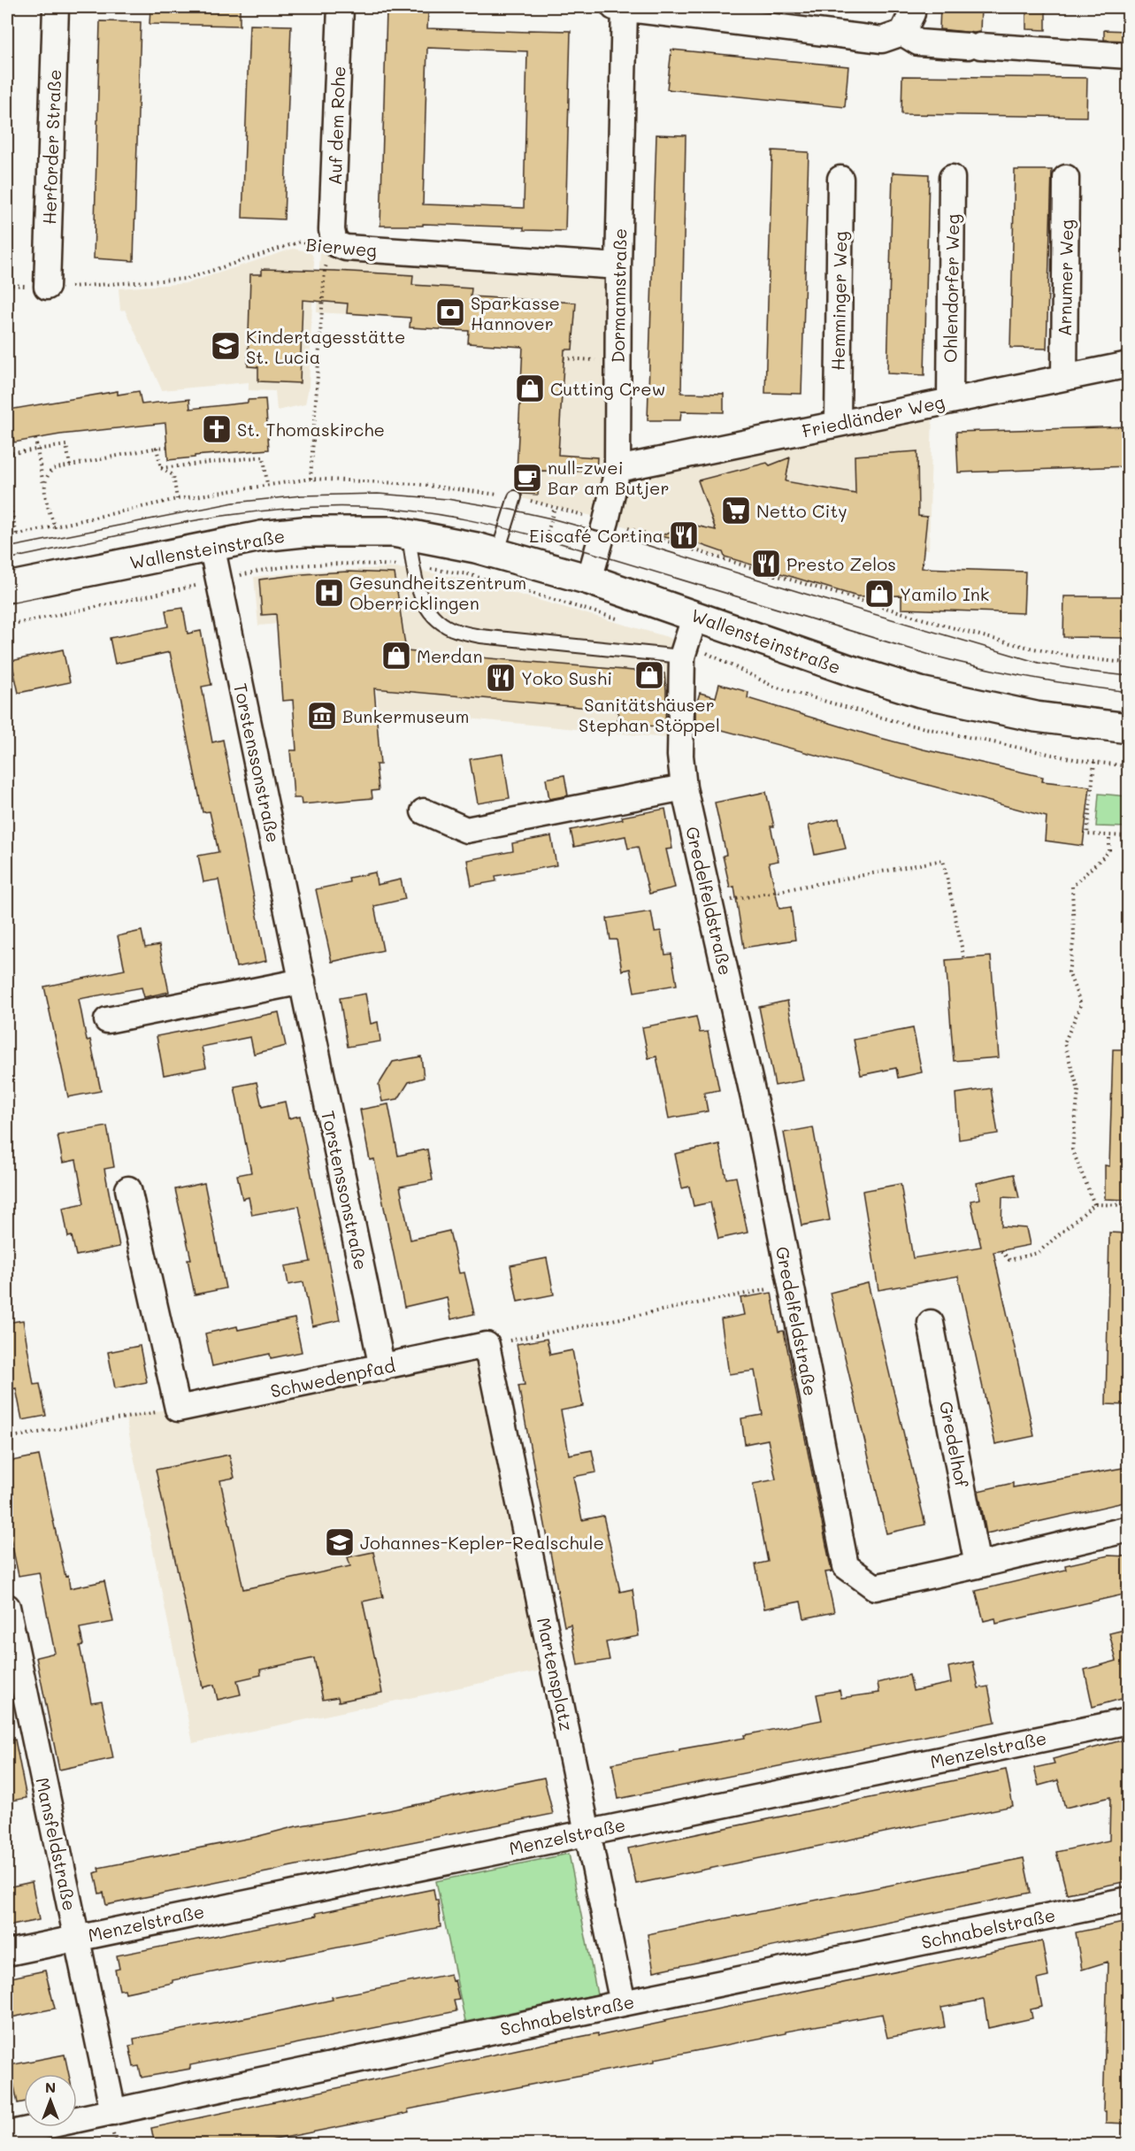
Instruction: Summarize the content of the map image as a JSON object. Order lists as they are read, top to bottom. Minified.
{"streets":{"street":["Auf dem Rohe","Herforder Straße","Bierweg","Arnumer Weg","Ohlendorfer Weg","Dormannstraße","Hemminger Weg","Friedländer Weg","Wallensteinstraße","Torstenssonstraße","Gredelfeldstraße","Schwedenpfad","Gredelhof","Martensplatz","Menzelstraße","Mansfeldstraße","Schnabelstraße"]},"crossings":[["Auf dem Rohe","Bierweg"],["Herforder Straße","Bierweg"],["Bierweg","Dormannstraße"],["Arnumer Weg","Friedländer Weg"],["Ohlendorfer Weg","Friedländer Weg"],["Dormannstraße","Friedländer Weg"],["Dormannstraße","Wallensteinstraße"],["Hemminger Weg","Friedländer Weg"],["Wallensteinstraße","Torstenssonstraße"],["Wallensteinstraße","Gredelfeldstraße"],["Torstenssonstraße","Schwedenpfad"],["Gredelfeldstraße","Gredelhof"],["Schwedenpfad","Martensplatz"],["Martensplatz","Menzelstraße"],["Martensplatz","Schnabelstraße"],["Menzelstraße","Mansfeldstraße"],["Mansfeldstraße","Schnabelstraße"]],"places":{"bank":["Sparkasse Hannover"],"school or university":["Kindertagesstätte St. Lucia","Johannes-Kepler-Realschule"],"shop":["Cutting Crew","Yamilo Ink","Merdan","Sanitätshäuser Stephan Stöppel"],"church":["St. Thomaskirche"],"cafe":["null-zwei Bar am Butjer"],"supermarket":["Netto City"],"restaurant":["Eiscafé Cortina","Presto Zelos","Yoko Sushi"],"hospital":["Gesundheitszentrum Oberricklingen"],"museum":["Bunkermuseum"]},"north":"top"}
